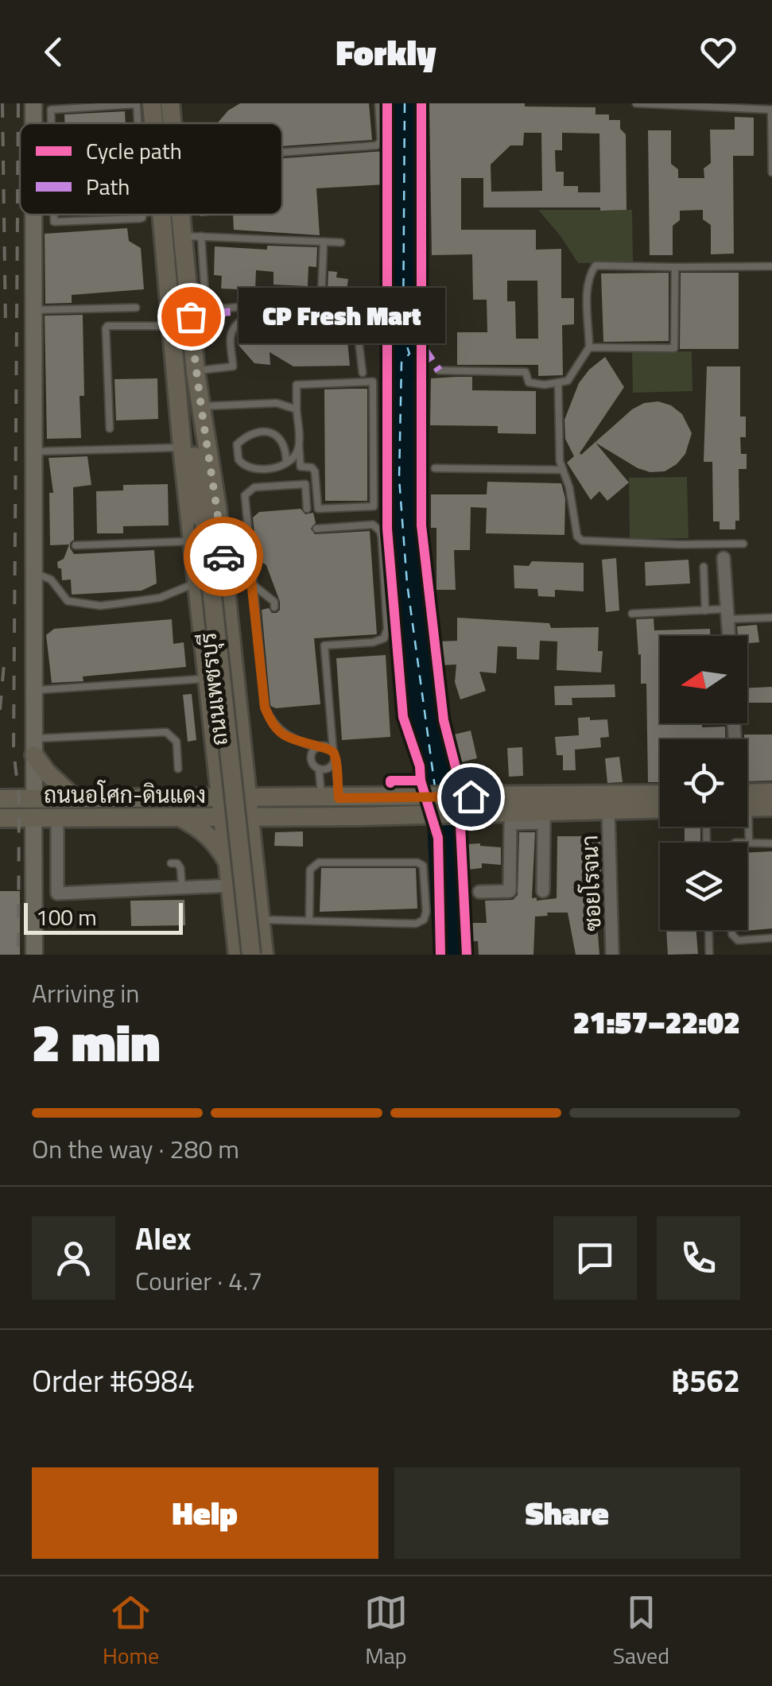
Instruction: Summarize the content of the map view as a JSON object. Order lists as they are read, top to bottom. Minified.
{"streets":{"main road":["ถนนเพชรบุรี","ถนนอโศก-ดินแดง"],"street":["ซอยโรจนา"]},"crossings":[["ถนนเพชรบุรี","ถนนอโศก-ดินแดง"]],"places":["CP Fresh Mart"],"legend":["Cycle path","Path"],"scale_bar":"100 m","north":"left","page":{"header":"Forkly","bubble":"CP Fresh Mart","scale":"100 m","heading":["2 min","Arriving in","21:57–22:02"],"panel":["Alex","Courier · 4.7","Order #6984","฿562"],"bar":"On the way · 280 m","buttons":["Help","Share"],"tabs":["Home","Map","Saved"]}}
